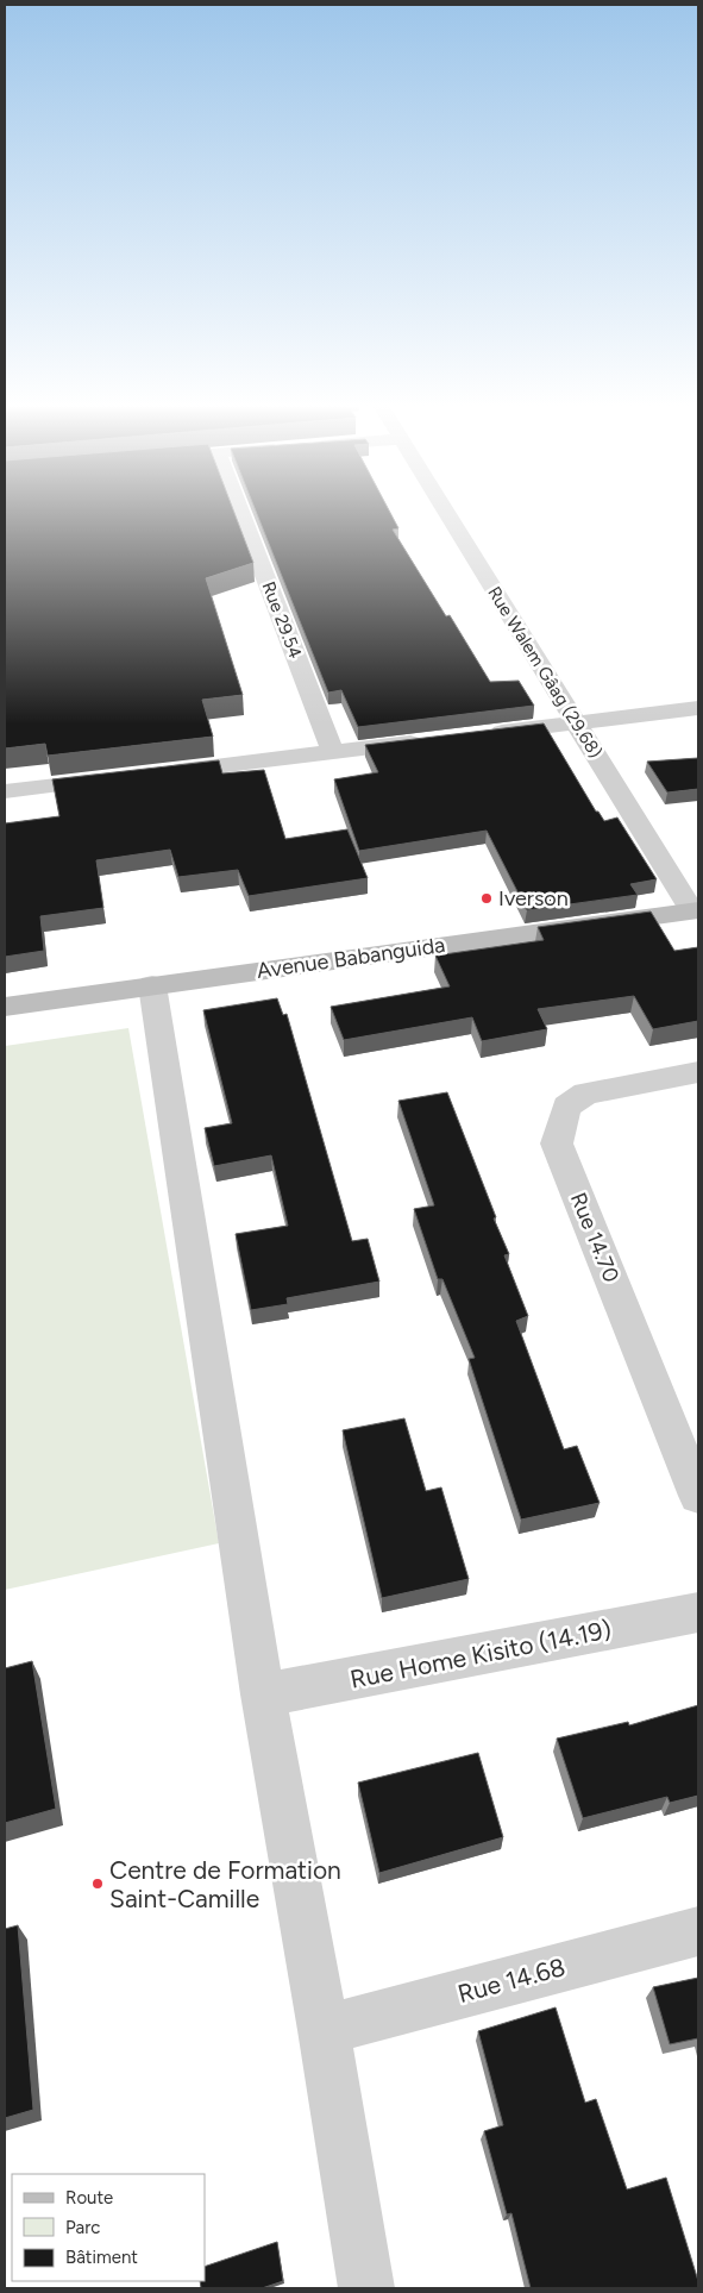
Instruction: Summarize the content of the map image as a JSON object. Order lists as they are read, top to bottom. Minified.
{"streets":{"street":["Rue 29.54","Rue Walem Gâag (29.68)","Avenue Babanguida","Rue 14.70","Rue Home Kisito (14.19)","Rue 14.68"]},"crossings":[["Rue Walem Gâag (29.68)","Avenue Babanguida"]],"places":["Iverson","Centre de Formation Saint-Camille"],"legend":["Route","Parc","Bâtiment"]}
